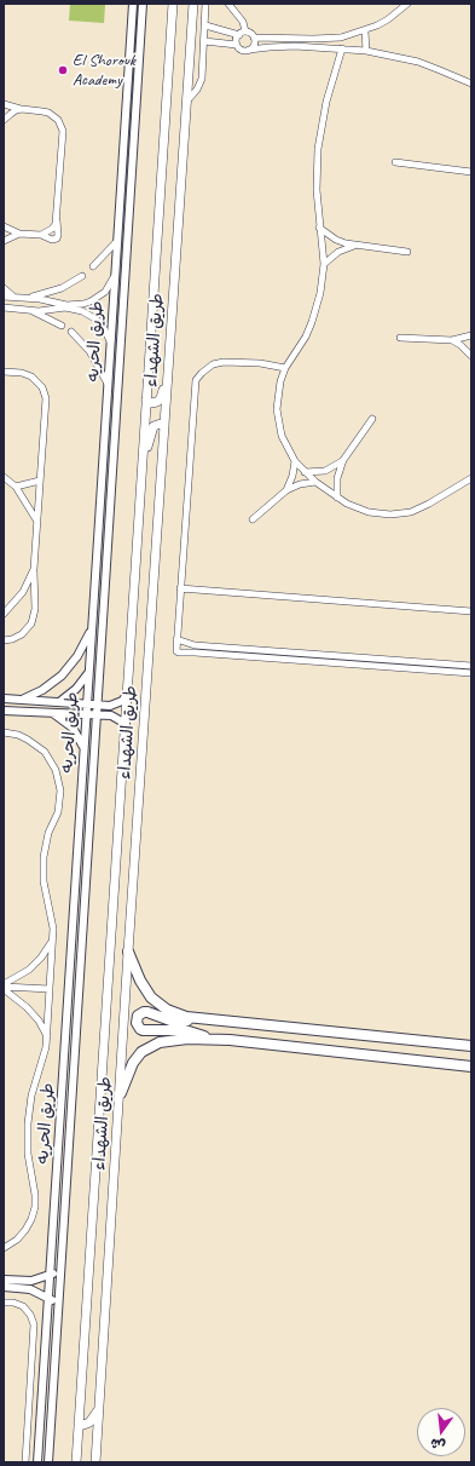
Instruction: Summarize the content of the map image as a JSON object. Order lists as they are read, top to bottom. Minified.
{"streets":{"main road":["طريق الشهداء"],"street":["طريق الحريه"]},"places":["El Shorouk Academy"],"north":"bottom"}
